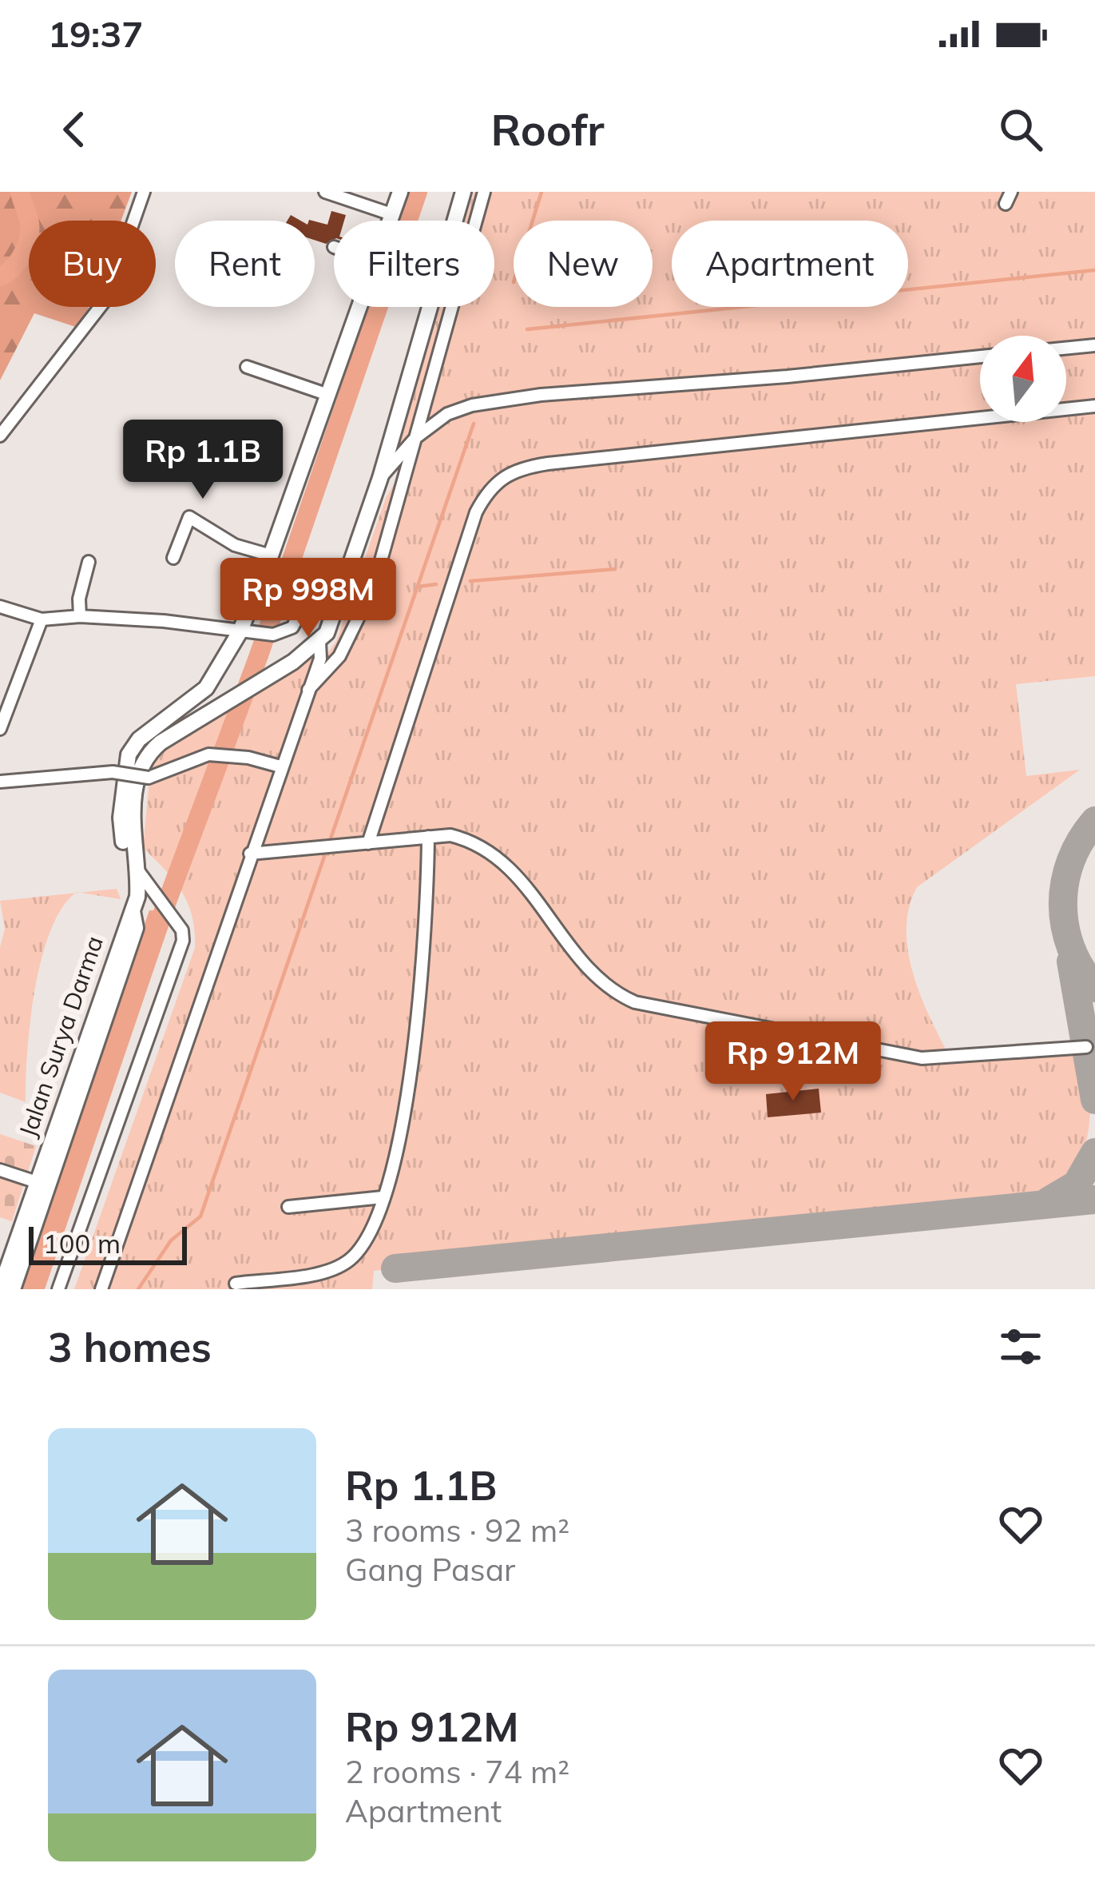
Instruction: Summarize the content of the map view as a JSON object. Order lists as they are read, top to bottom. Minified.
{"streets":{"main road":["Jalan Surya Darma"]},"scale_bar":"100 m","north":"top","page":{"status":"19:37","header":"Roofr","chip":["Buy","Rent","Filters","New","Apartment"],"price":["Rp 1.1B","Rp 998M","Rp 912M"],"scale":"100 m","heading":"3 homes","list":[{"name":"Rp 1.1B","note":"3 rooms · 92 m² · Gang Pasar"},{"name":"Rp 912M","note":"2 rooms · 74 m² · Apartment"}]}}
